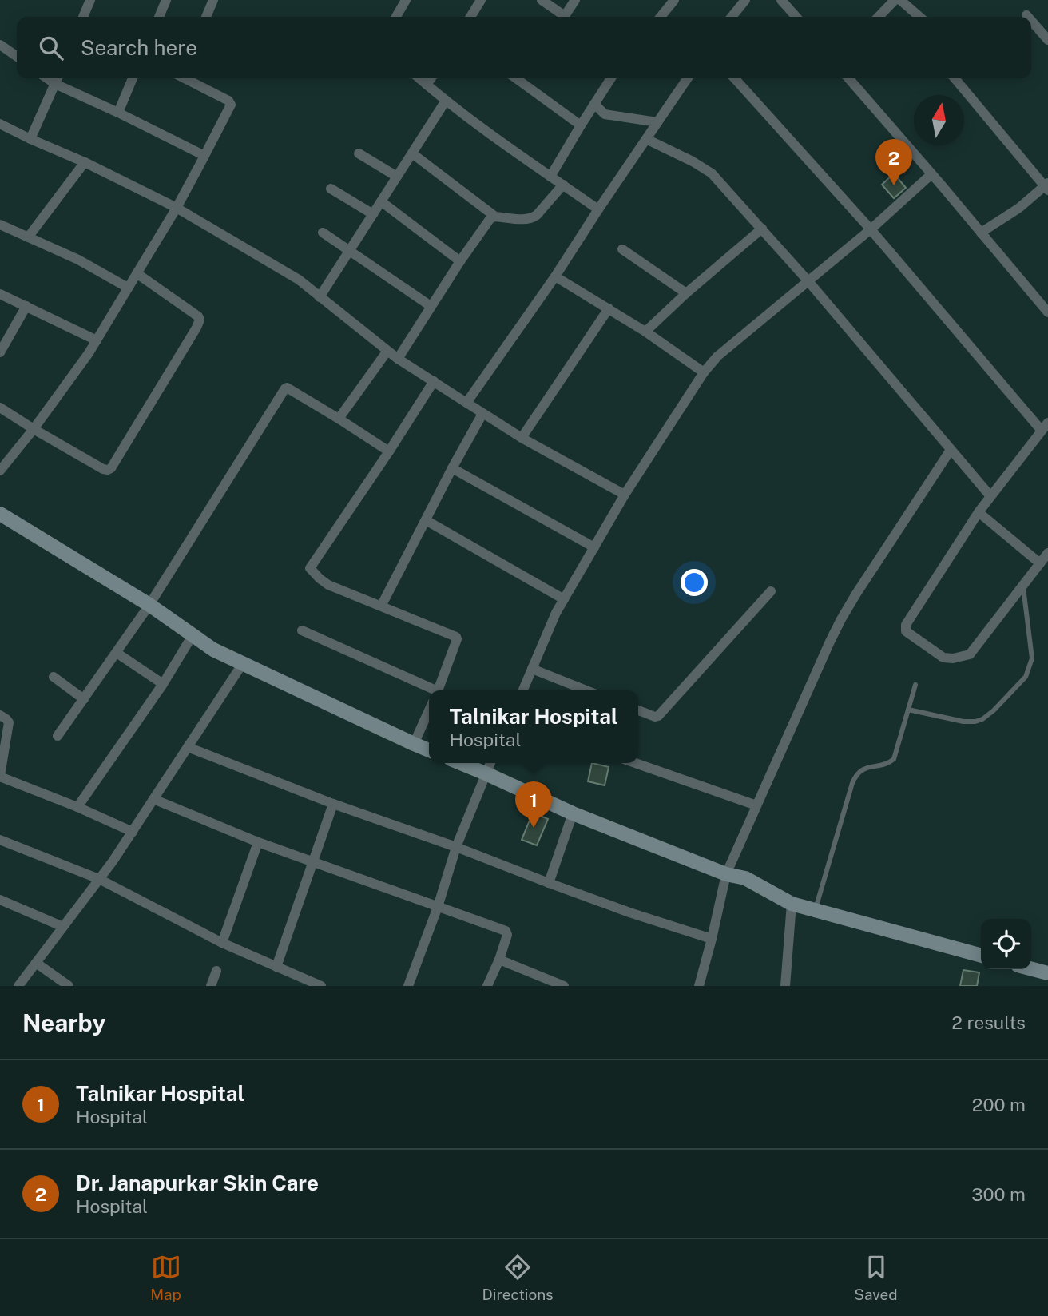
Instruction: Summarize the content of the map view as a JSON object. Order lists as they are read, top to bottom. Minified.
{"north":"top","page":{"search":"Search here","pins":["2","1"],"popup":["Talnikar Hospital","Hospital"],"heading":["Nearby","2 results"],"list":[{"mark":"1","name":"Talnikar Hospital","note":"Hospital","value":"200 m"},{"mark":"2","name":"Dr. Janapurkar Skin Care","note":"Hospital","value":"300 m"}],"nav":["Map","Directions","Saved"]}}
